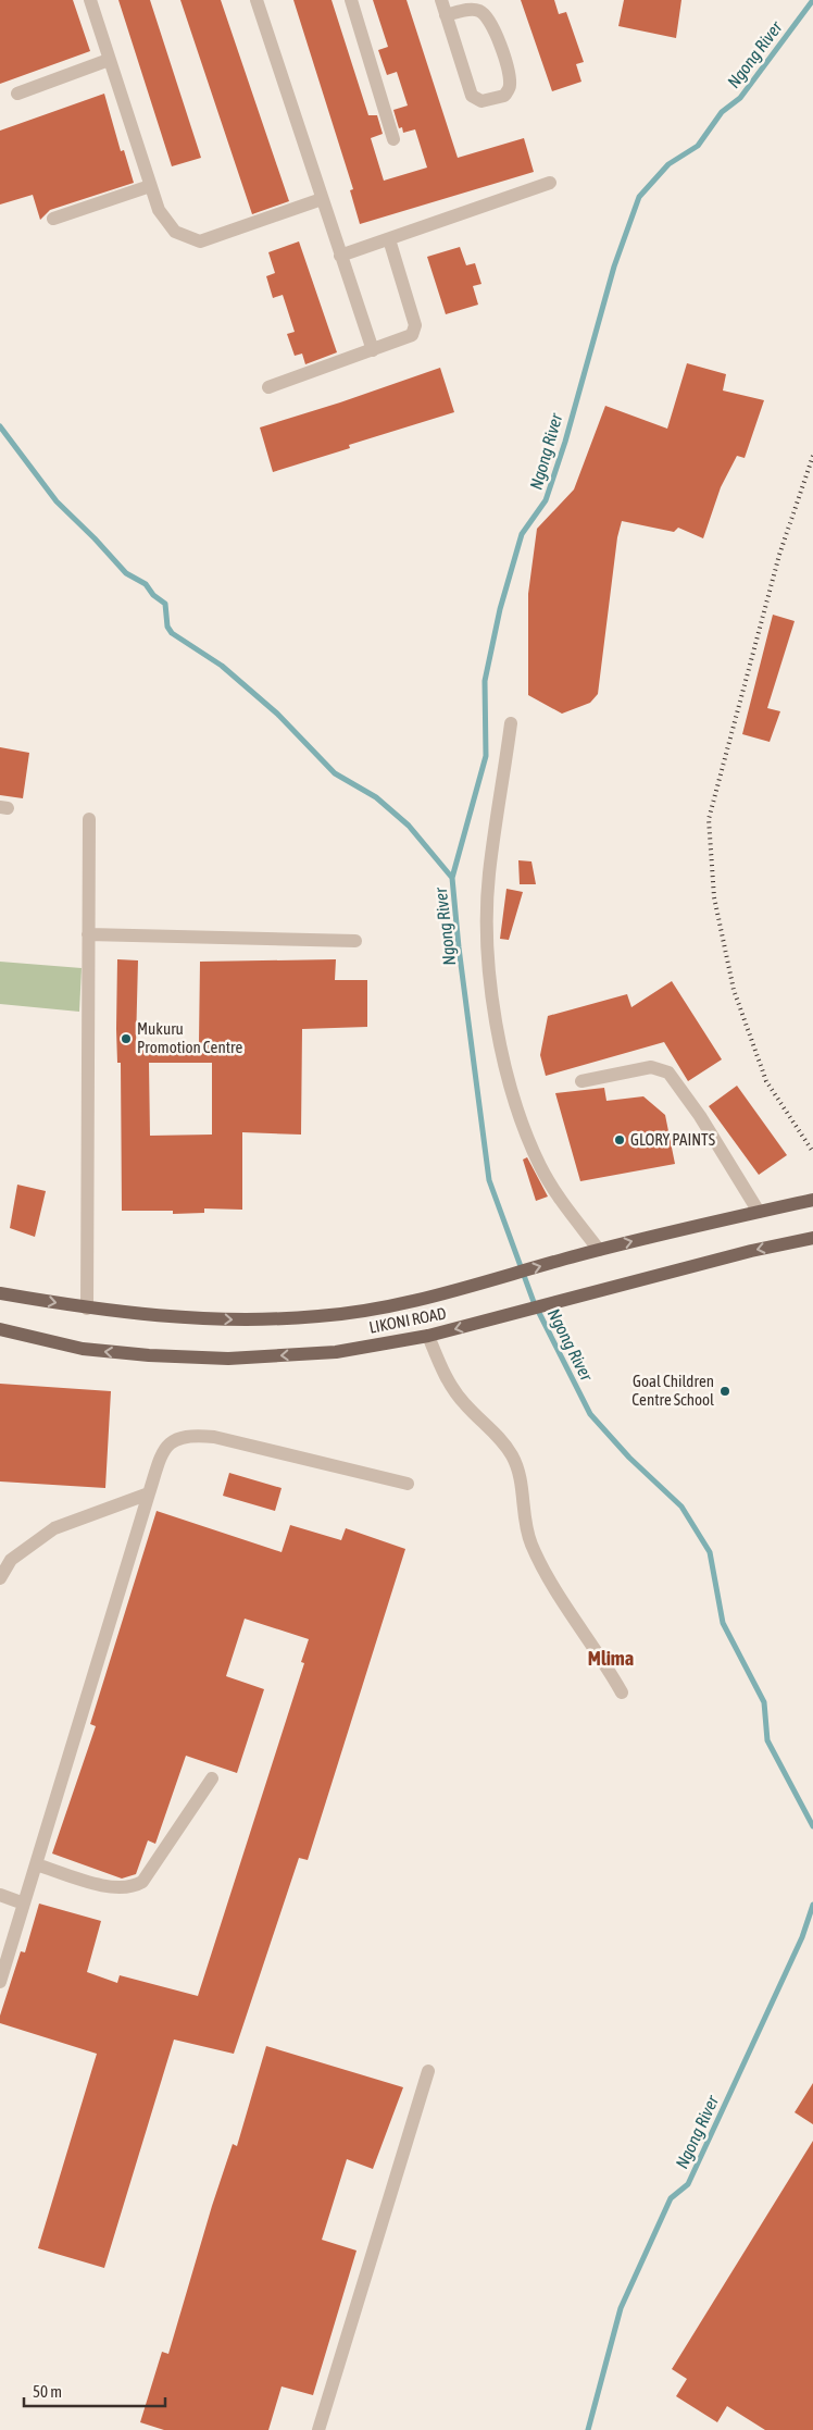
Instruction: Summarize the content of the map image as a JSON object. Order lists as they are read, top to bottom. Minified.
{"streets":{"main road":["LIKONI ROAD"]},"districts":["Mlima"],"water":["Ngong River"],"places":["Mukuru Promotion Centre","GLORY PAINTS","Goal Children Centre School"],"scale_bar":"50 m"}
